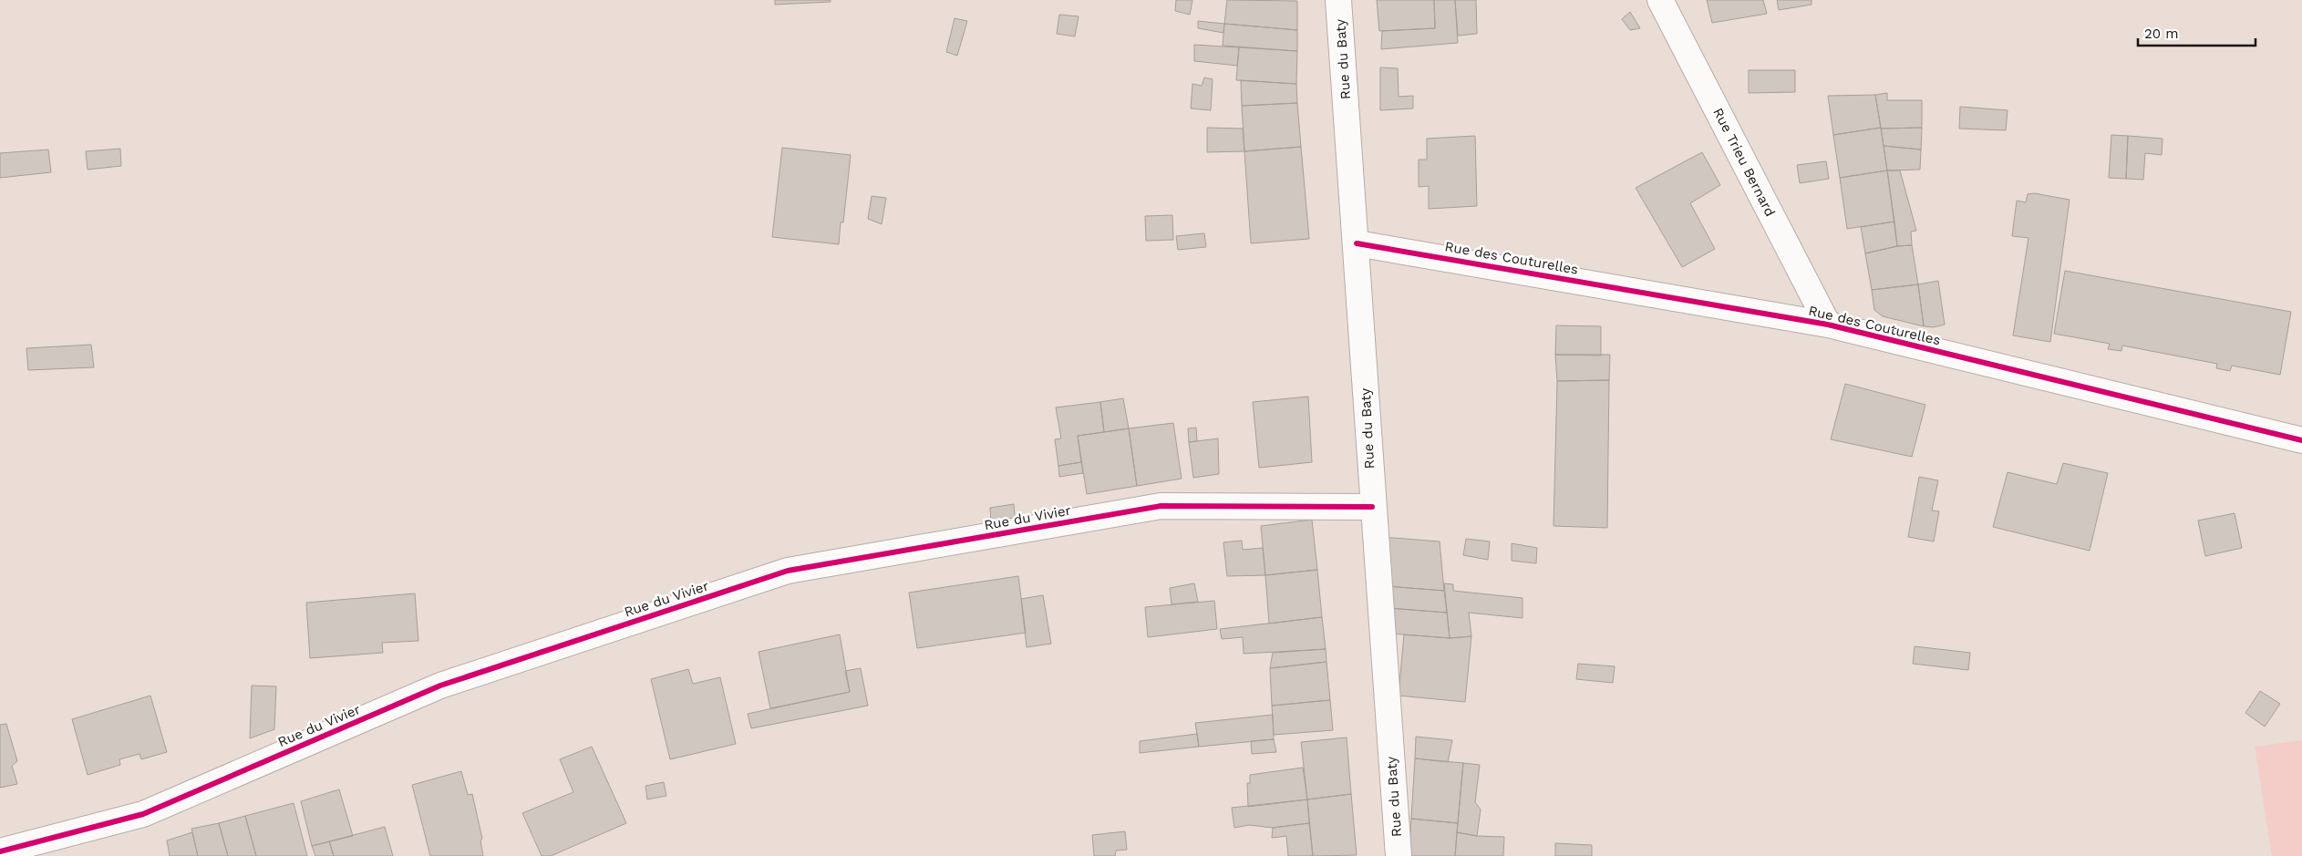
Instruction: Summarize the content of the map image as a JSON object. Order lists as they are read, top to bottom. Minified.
{"streets":{"street":["Rue du Baty","Rue Trieu Bernard","Rue des Couturelles","Rue du Vivier"]},"crossings":[["Rue du Baty","Rue des Couturelles"],["Rue du Baty","Rue du Vivier"],["Rue Trieu Bernard","Rue des Couturelles"]],"scale_bar":"20 m"}
